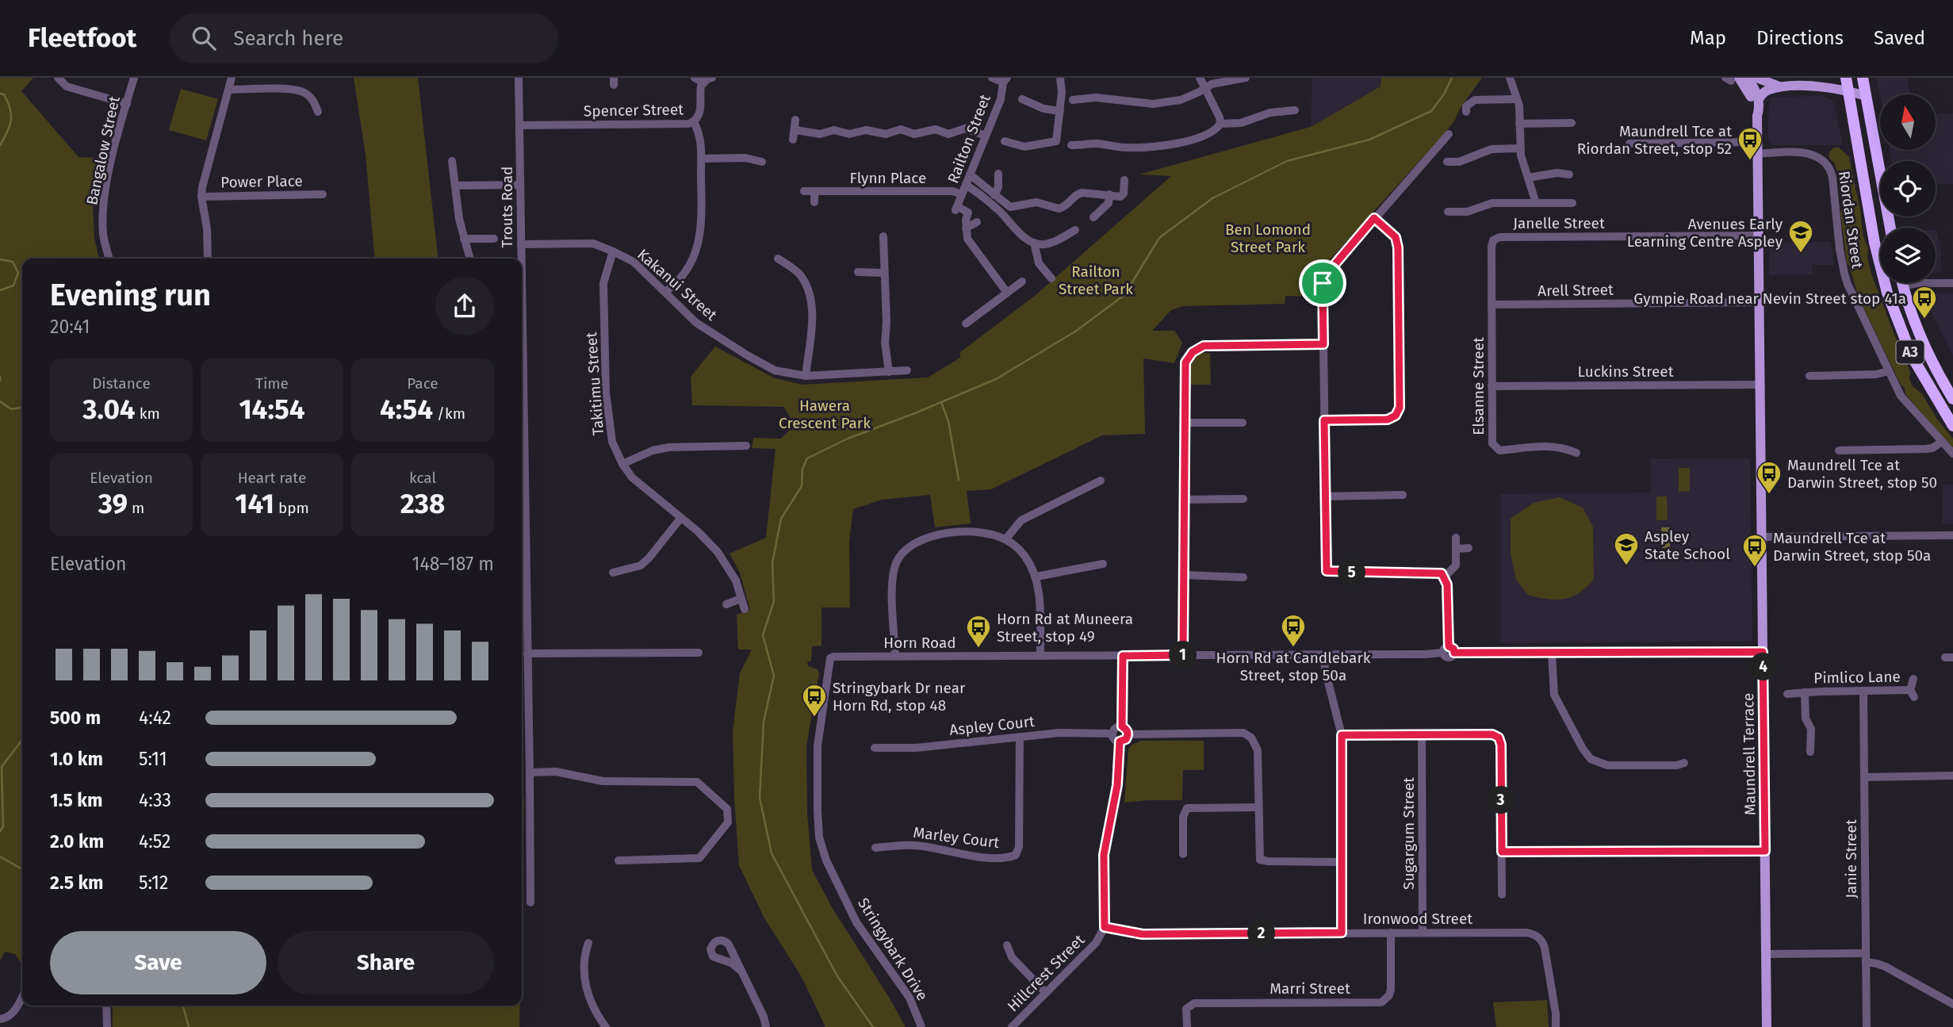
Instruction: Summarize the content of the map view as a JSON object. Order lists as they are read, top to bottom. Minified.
{"streets":{"highway":["A3"],"main road":["Maundrell Terrace"],"street":["Spencer Street","Railton Street","Bangalow Street","Flynn Place","Power Place","Trouts Road","Riordan Street","Janelle Street","Kakanui Street","Arell Street","Luckins Street","Takitimu Street","Elsanne Street","Horn Road","Pimlico Lane","Aspley Court","Sugargum Street","Marley Court","Janie Street","Ironwood Street","Stringybark Drive","Hillcrest Street","Marri Street"]},"crossings":[["Spencer Street","Trouts Road"],["Railton Street","Flynn Place"],["Trouts Road","Kakanui Street"],["Riordan Street","Maundrell Terrace"],["Janelle Street","Elsanne Street"],["Janelle Street","Maundrell Terrace"],["Kakanui Street","Takitimu Street"],["Arell Street","Elsanne Street"],["Arell Street","Maundrell Terrace"],["Luckins Street","Elsanne Street"],["Luckins Street","Maundrell Terrace"],["Horn Road","Maundrell Terrace"],["Horn Road","Stringybark Drive"],["Pimlico Lane","Janie Street"],["Aspley Court","Marley Court"],["Sugargum Street","Ironwood Street"],["Ironwood Street","Hillcrest Street"],["Ironwood Street","Marri Street"]],"parks":["Ben Lomond Street Park","Railton Street Park","Hawera Crescent Park"],"places":{"bus stop":["Maundrell Tce at Riordan Street, stop 52","Gympie Road near Nevin Street stop 41a","Maundrell Tce at Darwin Street, stop 50","Maundrell Tce at Darwin Street, stop 50a","Horn Rd at Candlebark Street, stop 50a","Horn Rd at Muneera Street, stop 49","Stringybark Dr near Horn Rd, stop 48"],"school or university":["Avenues Early Learning Centre Aspley","Aspley State School"]},"north":"top","page":{"header":"Fleetfoot","search":"Search here","nav":["Map","Directions","Saved"],"heading":["Evening run","20:41"],"stats":[["Distance","3.04 km"],["Time","14:54"],["Pace","4:54 /km"],["Elevation","39 m"],["Heart rate","141 bpm"],["kcal","238"]],"chart":["Elevation","148–187 m"],"pins":["5","1","4","3","2"],"list":[{"name":"500 m","note":"4:42"},{"name":"1.0 km","note":"5:11"},{"name":"1.5 km","note":"4:33"},{"name":"2.0 km","note":"4:52"},{"name":"2.5 km","note":"5:12"}],"buttons":["Save","Share"]}}
